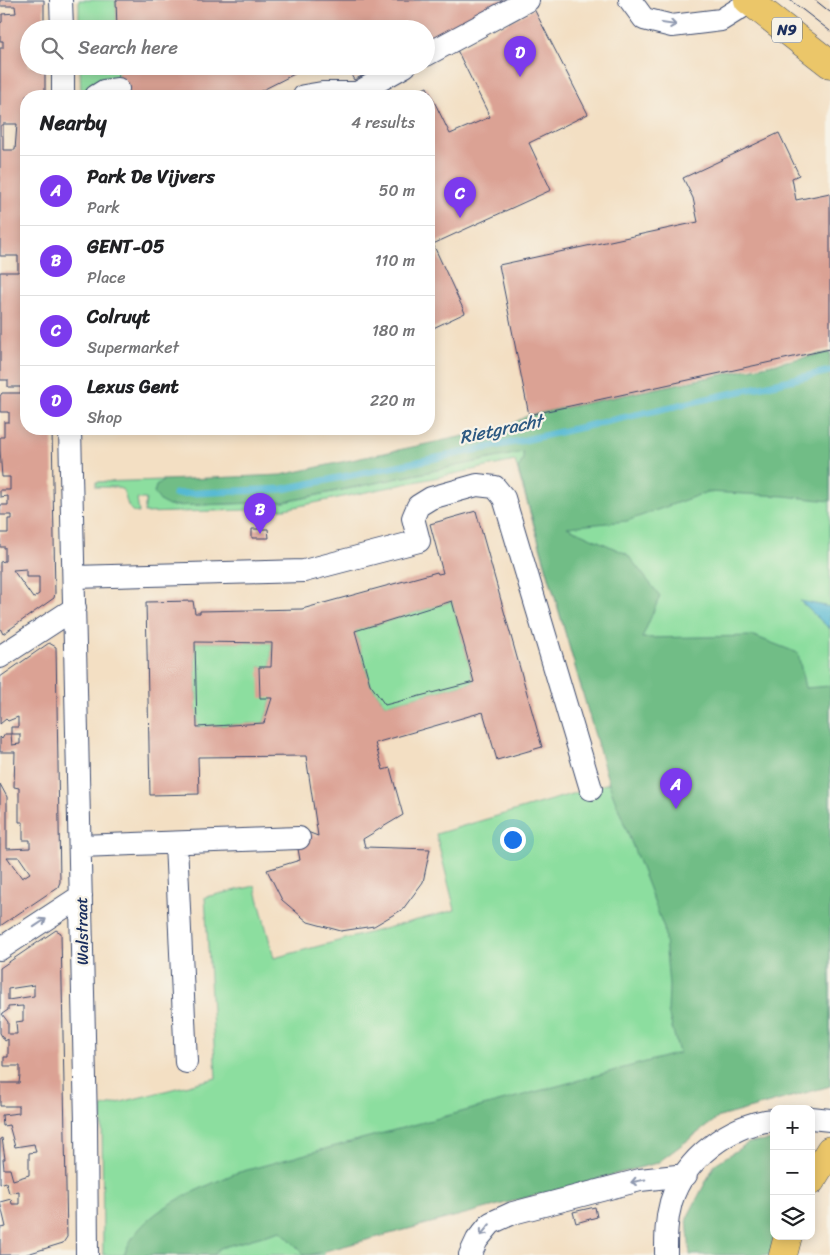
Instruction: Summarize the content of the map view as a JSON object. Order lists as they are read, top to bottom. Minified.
{"streets":{"main road":["N9"],"street":["Walstraat"]},"water":["Rietgracht"],"page":{"search":"Search here","pins":["D","C","B","A"],"heading":["Nearby","4 results"],"list":[{"mark":"A","name":"Park De Vijvers","note":"Park","value":"50 m"},{"mark":"B","name":"GENT-05","note":"Place","value":"110 m"},{"mark":"C","name":"Colruyt","note":"Supermarket","value":"180 m"},{"mark":"D","name":"Lexus Gent","note":"Shop","value":"220 m"}],"map_buttons":["+","−"]}}
